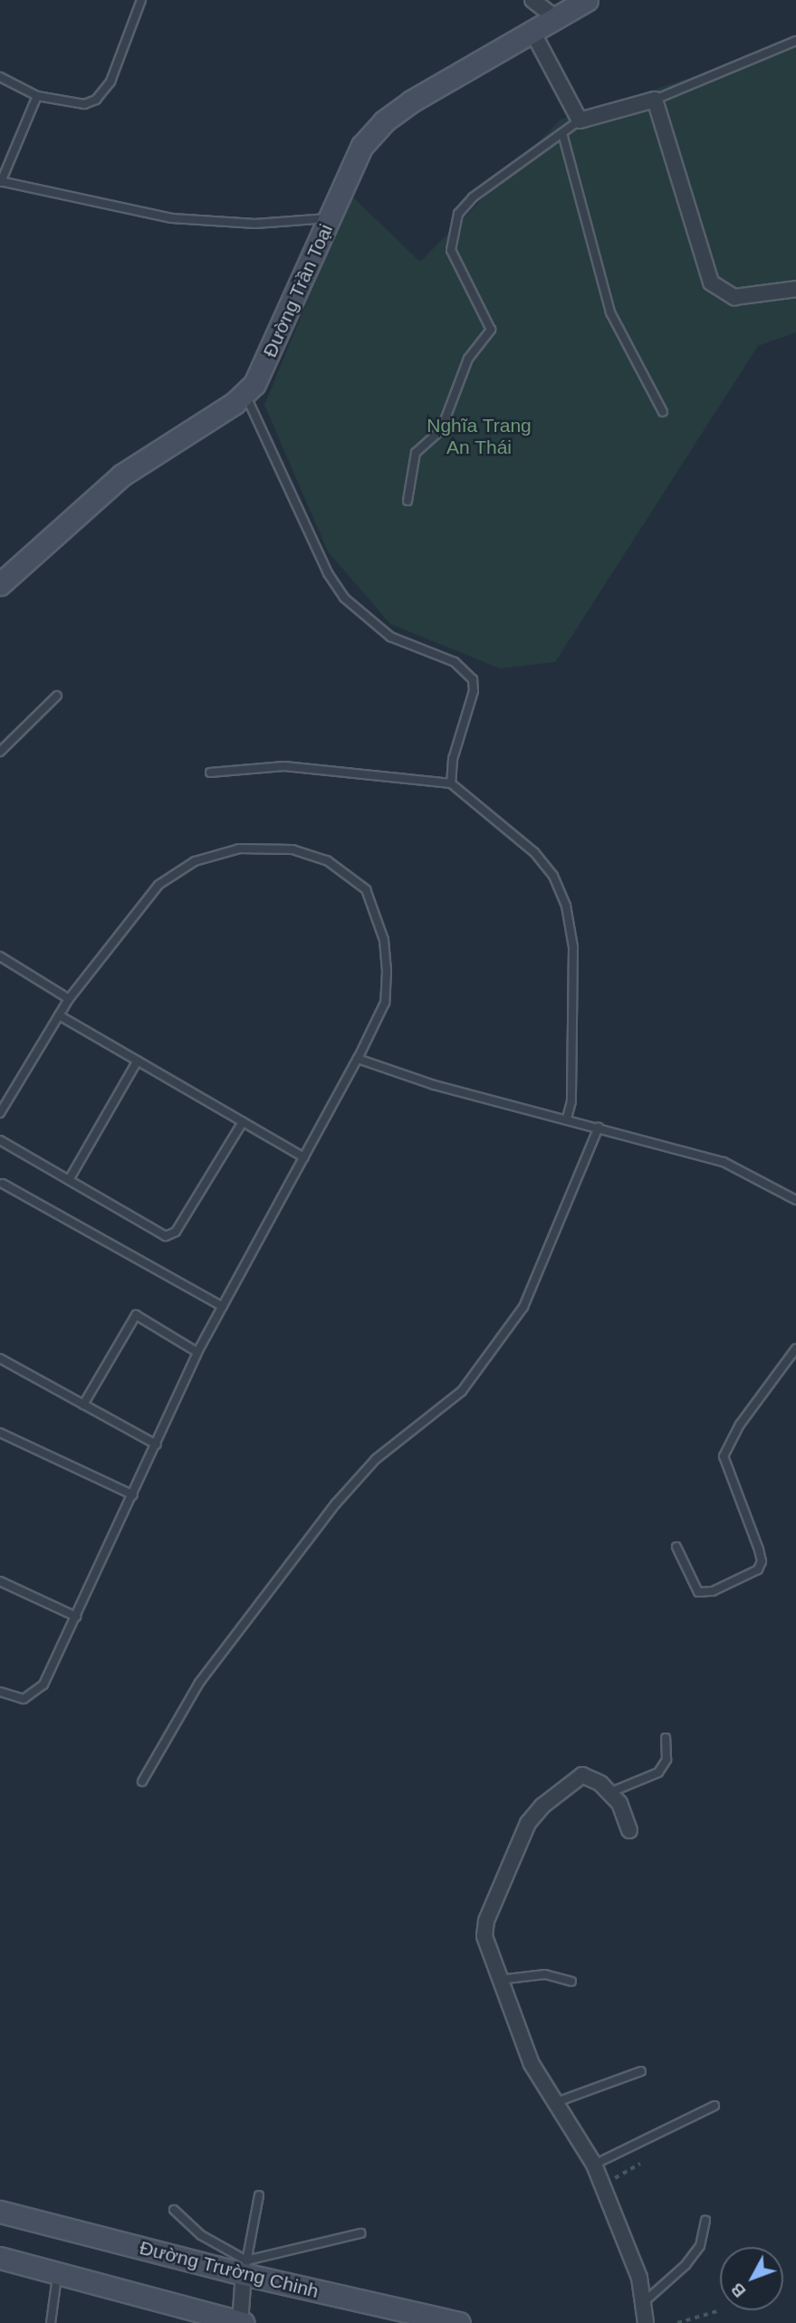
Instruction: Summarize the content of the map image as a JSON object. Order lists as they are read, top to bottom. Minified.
{"streets":{"street":["Đường Trần Toại","Đường Trường Chinh"]},"parks":["Nghĩa Trang An Thái"],"north":"bottom left"}
